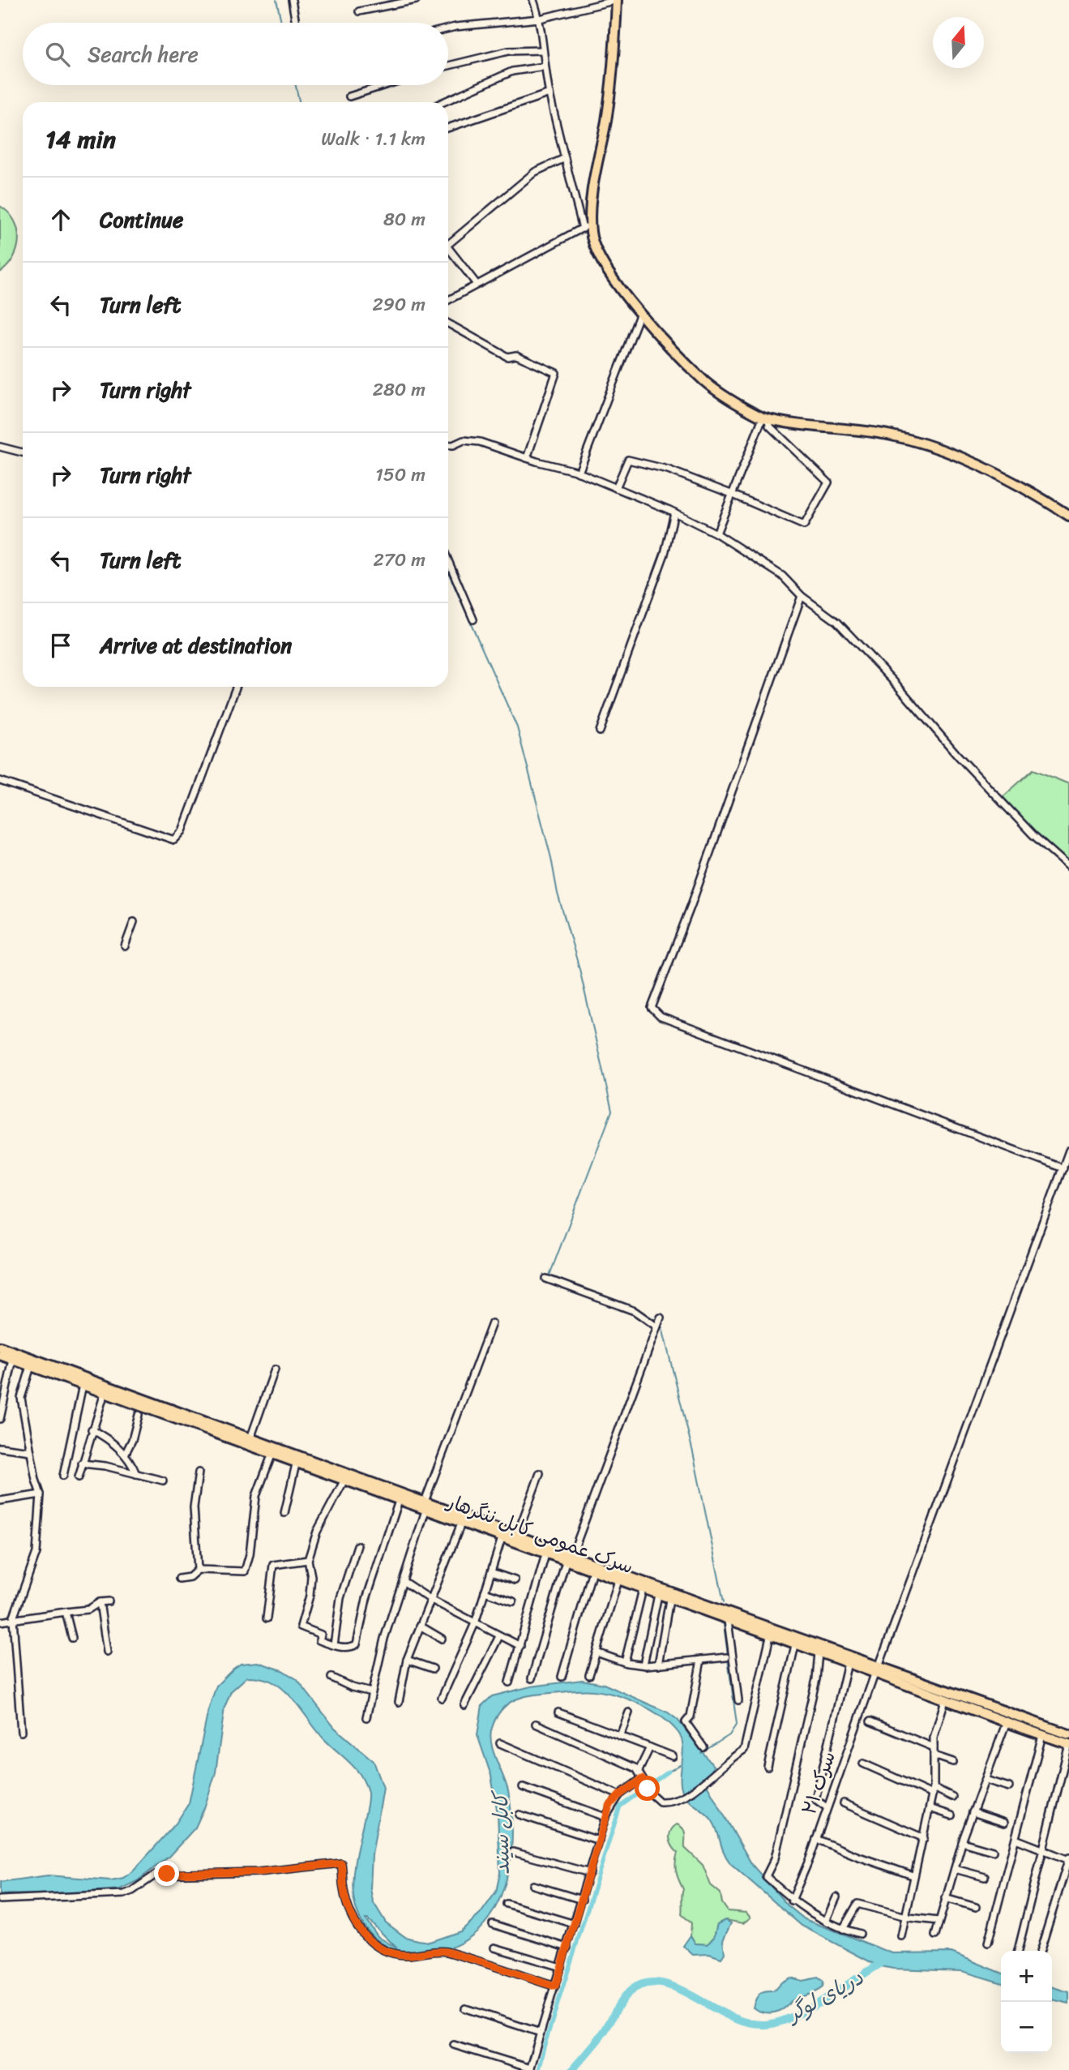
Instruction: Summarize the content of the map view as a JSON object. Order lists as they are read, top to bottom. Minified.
{"streets":{"highway":["سرک عمومی کابل ننگرهار"],"street":["سرک ۲۱"]},"crossings":[["سرک عمومی کابل ننگرهار","سرک ۲۱"]],"water":["کابل سيند","دریای لوگر"],"north":"top","page":{"search":"Search here","heading":["14 min","Walk · 1.1 km"],"list":[["Continue","80 m"],["Turn left","290 m"],["Turn right","280 m"],["Turn right","150 m"],["Turn left","270 m"],"Arrive at destination"],"map_buttons":["+","−"]}}
